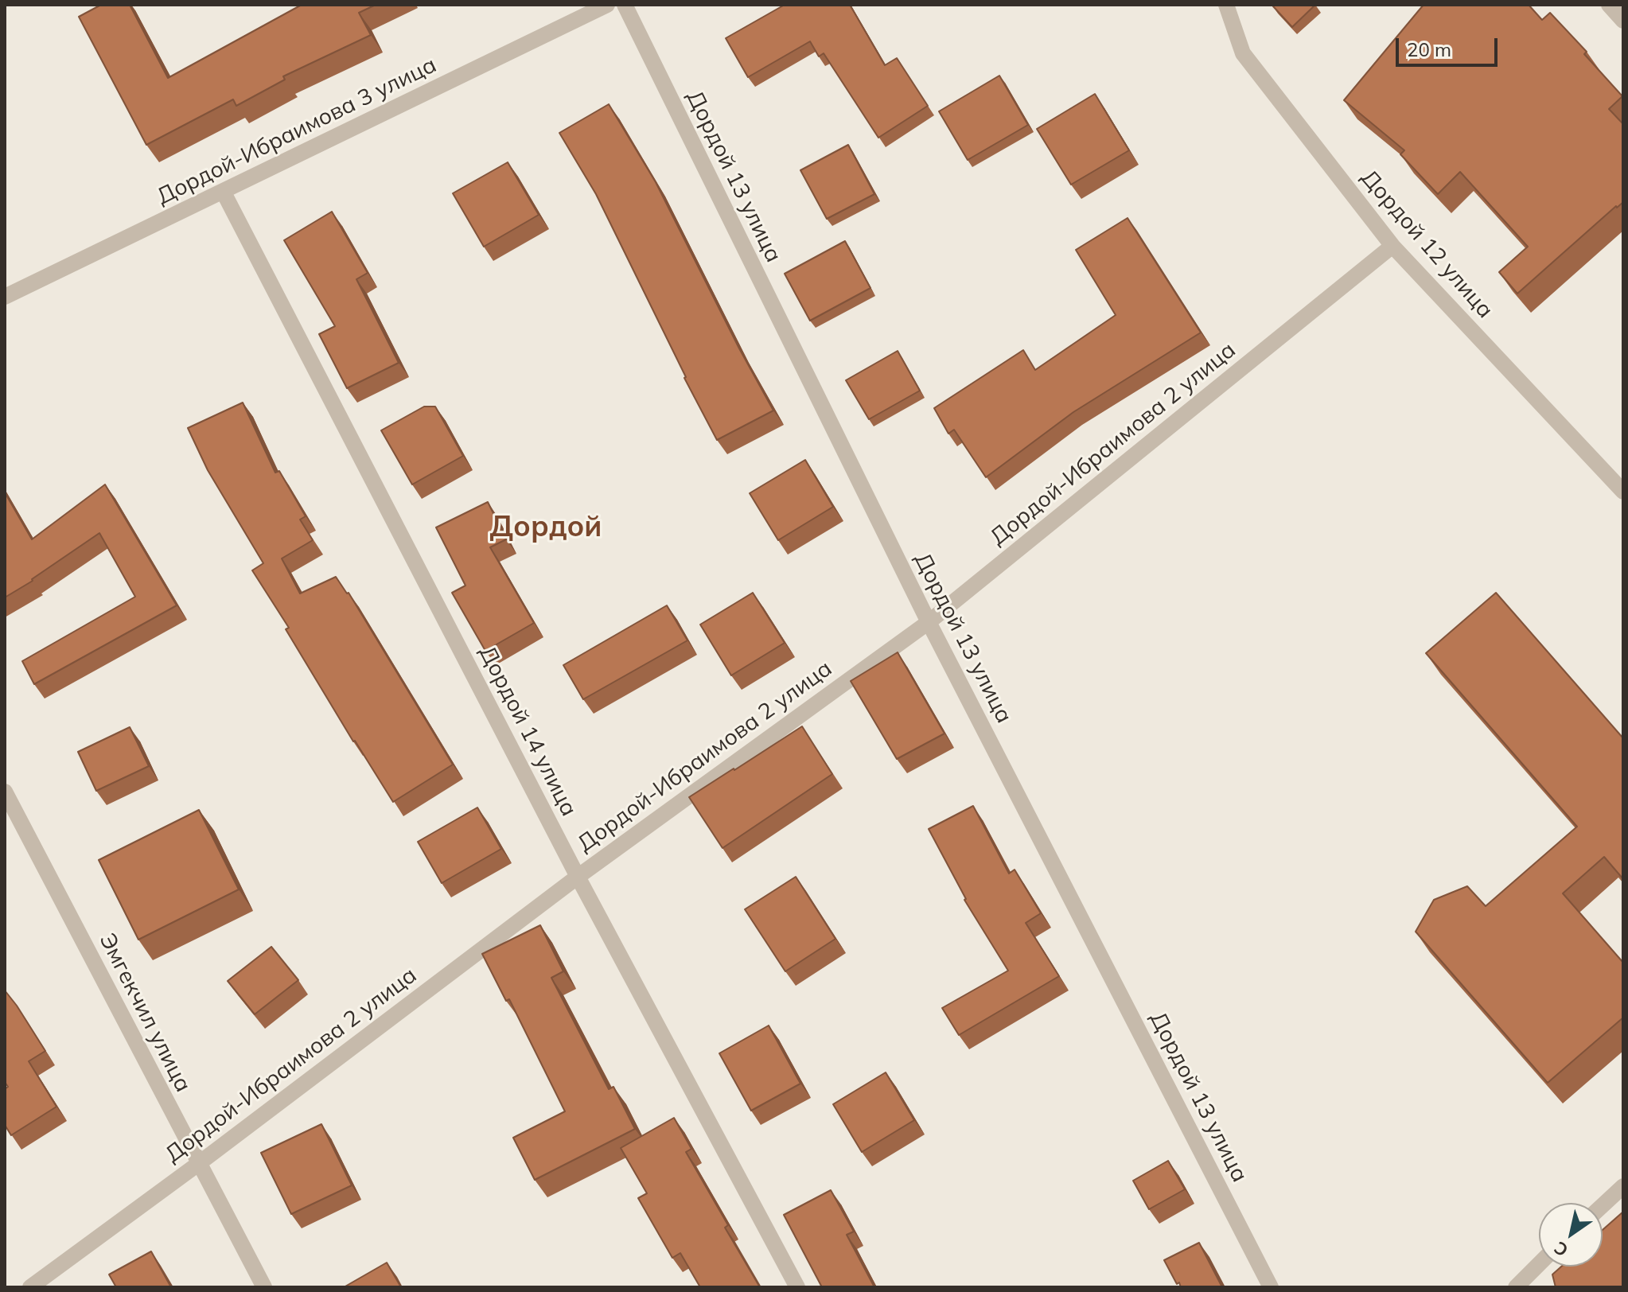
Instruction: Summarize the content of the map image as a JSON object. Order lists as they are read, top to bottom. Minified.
{"streets":{"street":["Дордой-Ибраимова 3 улица","Дордой 13 улица","Дордой 12 улица","Дордой-Ибраимова 2 улица","Дордой 14 улица","Эмгекчил улица"]},"crossings":[["Дордой-Ибраимова 3 улица","Дордой 14 улица"],["Дордой 13 улица","Дордой-Ибраимова 2 улица"],["Дордой 12 улица","Дордой-Ибраимова 2 улица"],["Дордой-Ибраимова 2 улица","Дордой 14 улица"],["Дордой-Ибраимова 2 улица","Эмгекчил улица"]],"districts":["Дордой"],"scale_bar":"20 m","north":"bottom left"}
